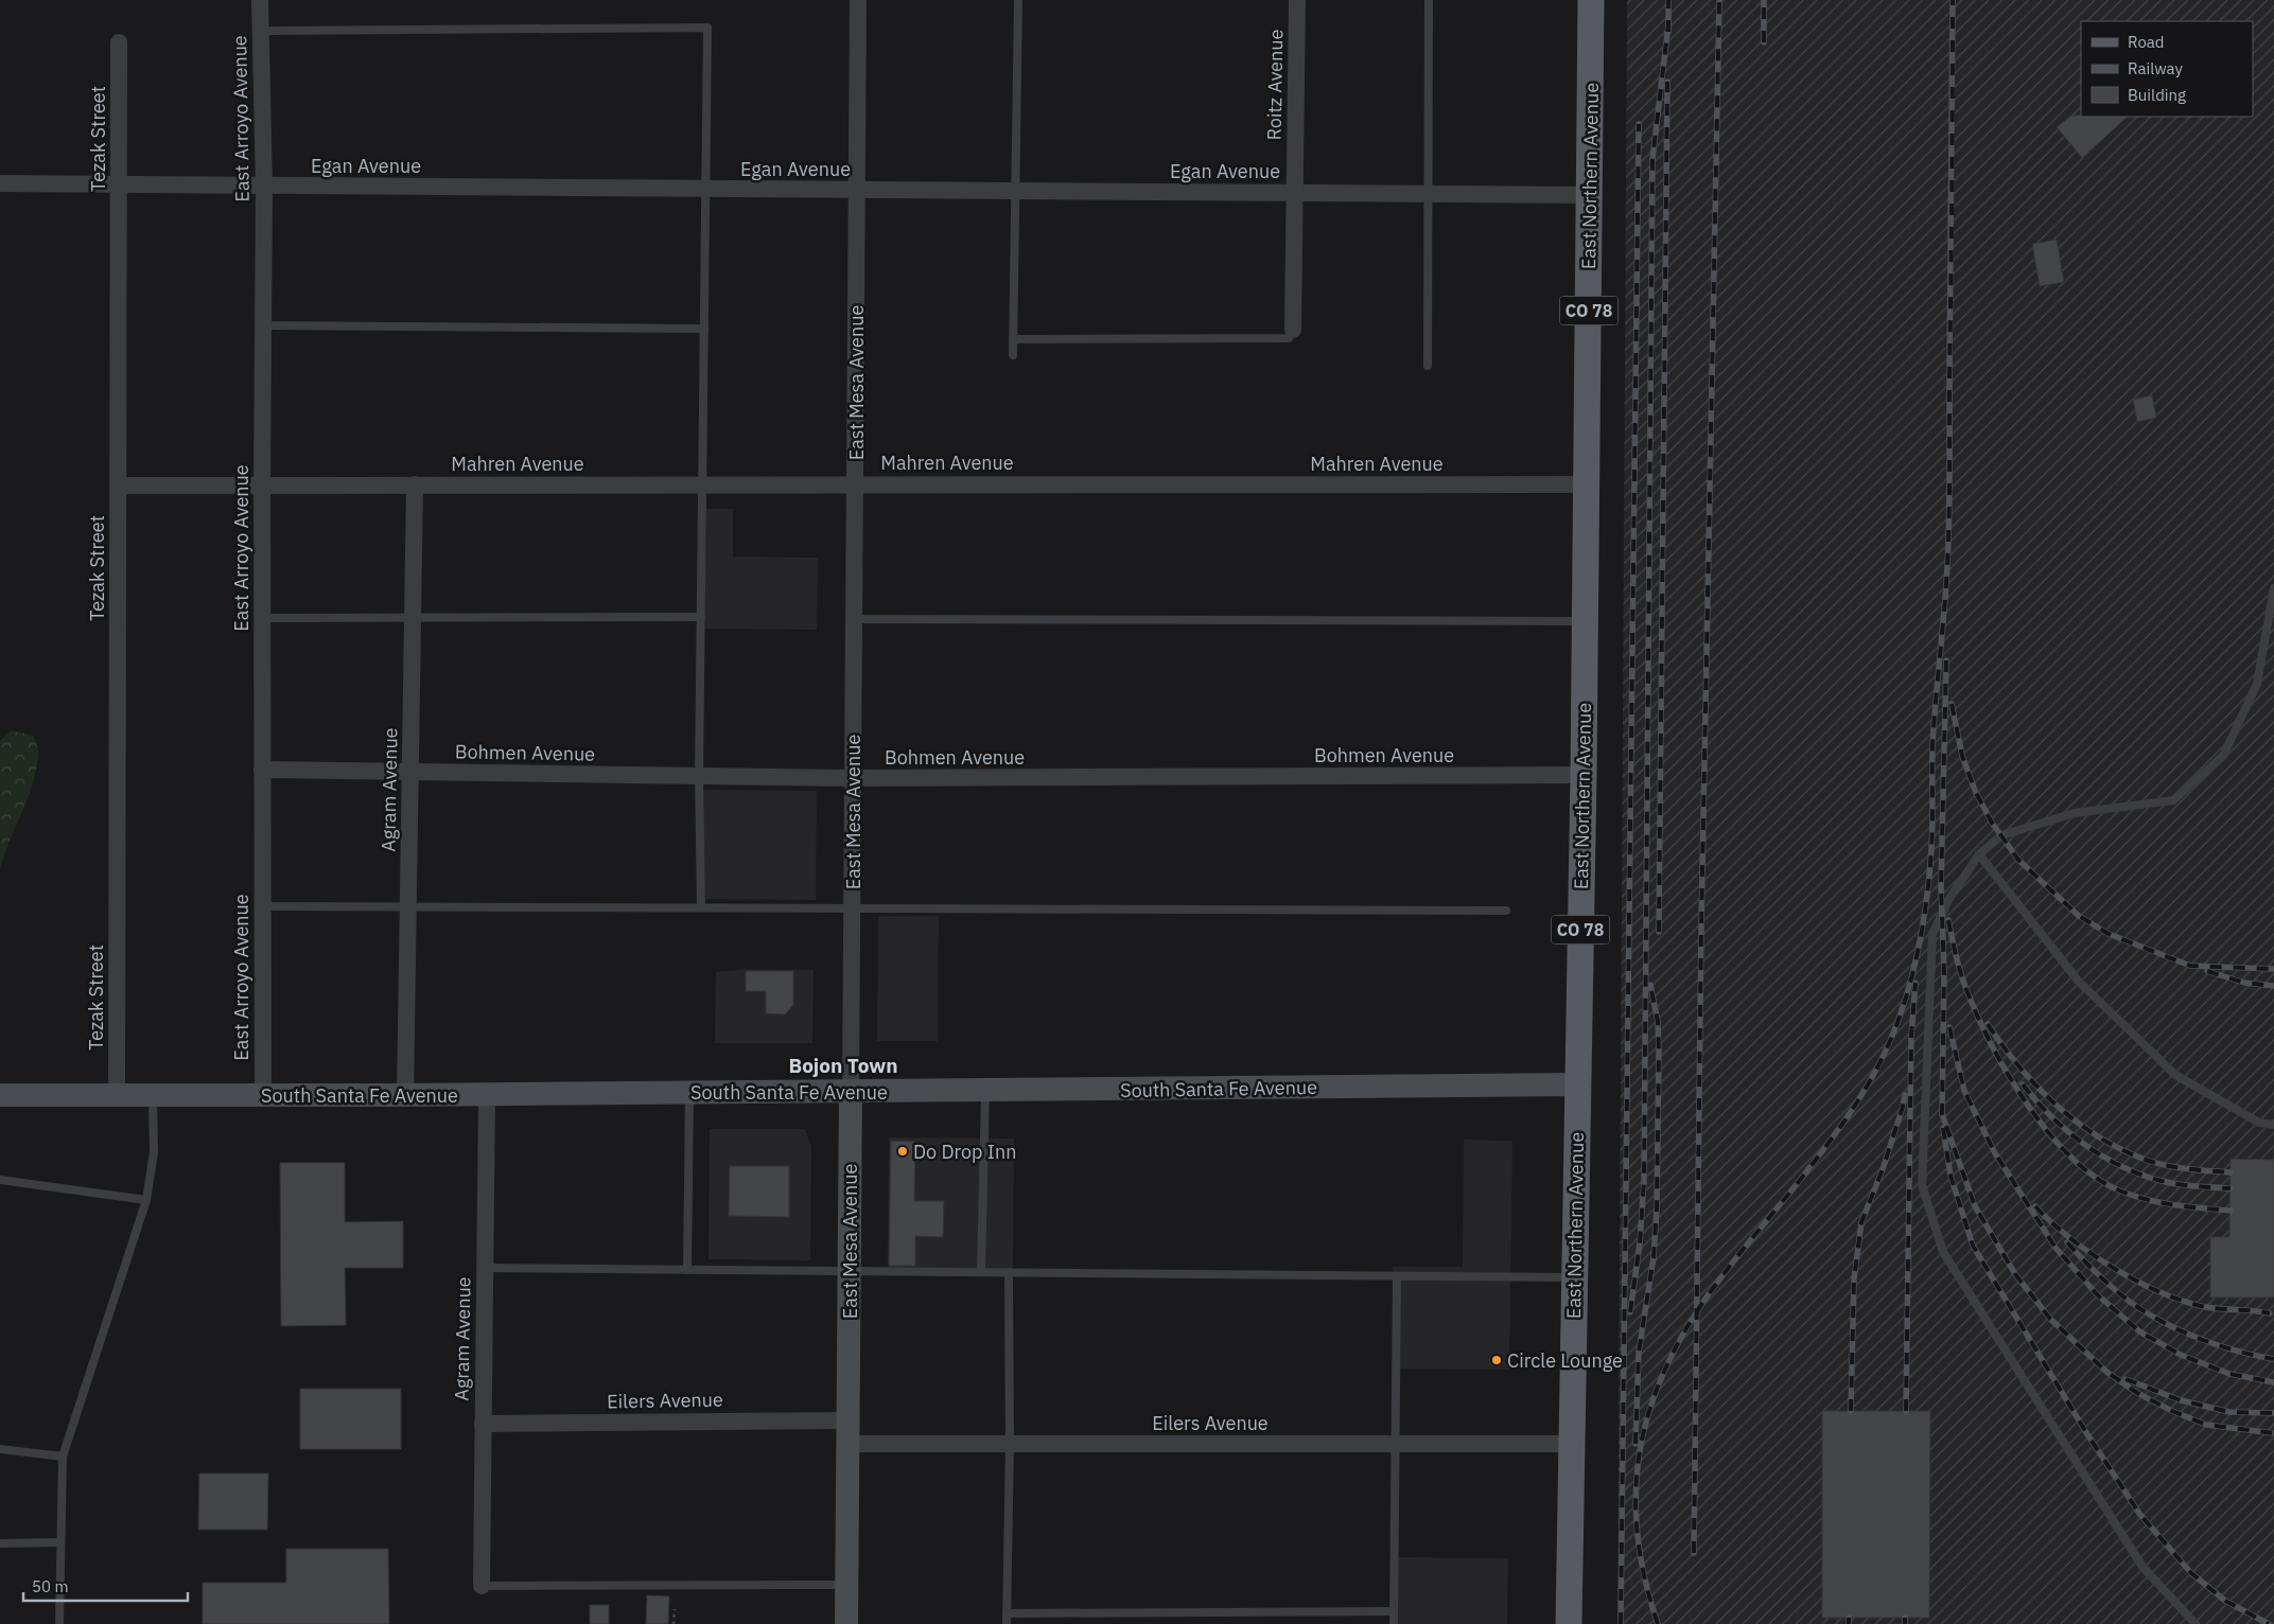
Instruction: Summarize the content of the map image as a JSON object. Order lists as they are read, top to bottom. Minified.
{"streets":{"main road":["East Northern Avenue","CO 78"],"street":["Roitz Avenue","East Arroyo Avenue","Tezak Street","Egan Avenue","East Mesa Avenue","Mahren Avenue","Bohmen Avenue","Agram Avenue","South Santa Fe Avenue","Eilers Avenue"]},"crossings":[["Roitz Avenue","Egan Avenue"],["East Arroyo Avenue","Egan Avenue"],["East Arroyo Avenue","Mahren Avenue"],["East Arroyo Avenue","Bohmen Avenue"],["East Arroyo Avenue","South Santa Fe Avenue"],["Tezak Street","Egan Avenue"],["Tezak Street","Mahren Avenue"],["Tezak Street","South Santa Fe Avenue"],["Egan Avenue","East Northern Avenue"],["Egan Avenue","East Mesa Avenue"],["East Northern Avenue","Mahren Avenue"],["East Northern Avenue","Bohmen Avenue"],["East Northern Avenue","South Santa Fe Avenue"],["East Northern Avenue","Eilers Avenue"],["East Mesa Avenue","Mahren Avenue"],["East Mesa Avenue","Bohmen Avenue"],["East Mesa Avenue","South Santa Fe Avenue"],["East Mesa Avenue","Eilers Avenue"],["Mahren Avenue","Agram Avenue"],["Bohmen Avenue","Agram Avenue"],["Agram Avenue","South Santa Fe Avenue"],["Agram Avenue","Eilers Avenue"]],"districts":["Bojon Town"],"places":["Do Drop Inn","Circle Lounge"],"legend":["Road","Railway","Building"],"scale_bar":"50 m"}
